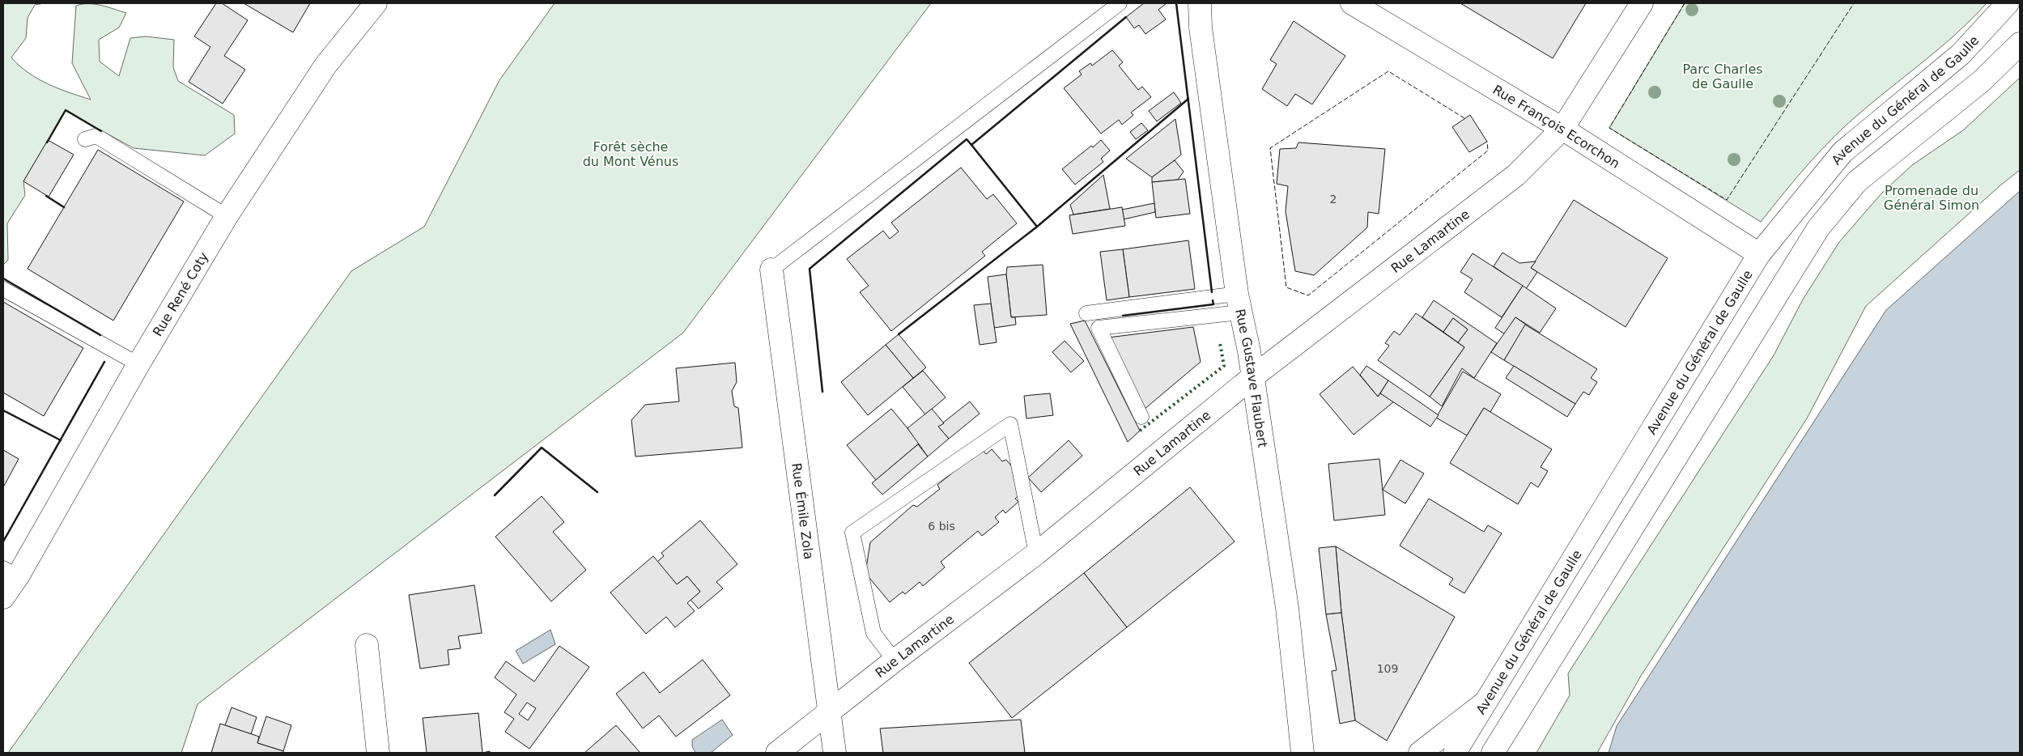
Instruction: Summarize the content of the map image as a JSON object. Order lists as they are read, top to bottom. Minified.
{"streets":{"street":["Avenue du Général de Gaulle","Rue François Ecorchon","Rue Lamartine","Rue René Coty","Rue Gustave Flaubert","Rue Émile Zola"]},"crossings":[["Avenue du Général de Gaulle","Rue François Ecorchon"],["Rue François Ecorchon","Rue Lamartine"],["Rue Lamartine","Rue Gustave Flaubert"],["Rue Lamartine","Rue Émile Zola"]],"parks":["Parc Charles de Gaulle","Forêt sèche du Mont Vénus","Promenade du Général Simon"],"house_numbers":["2","6 bis","109"]}
